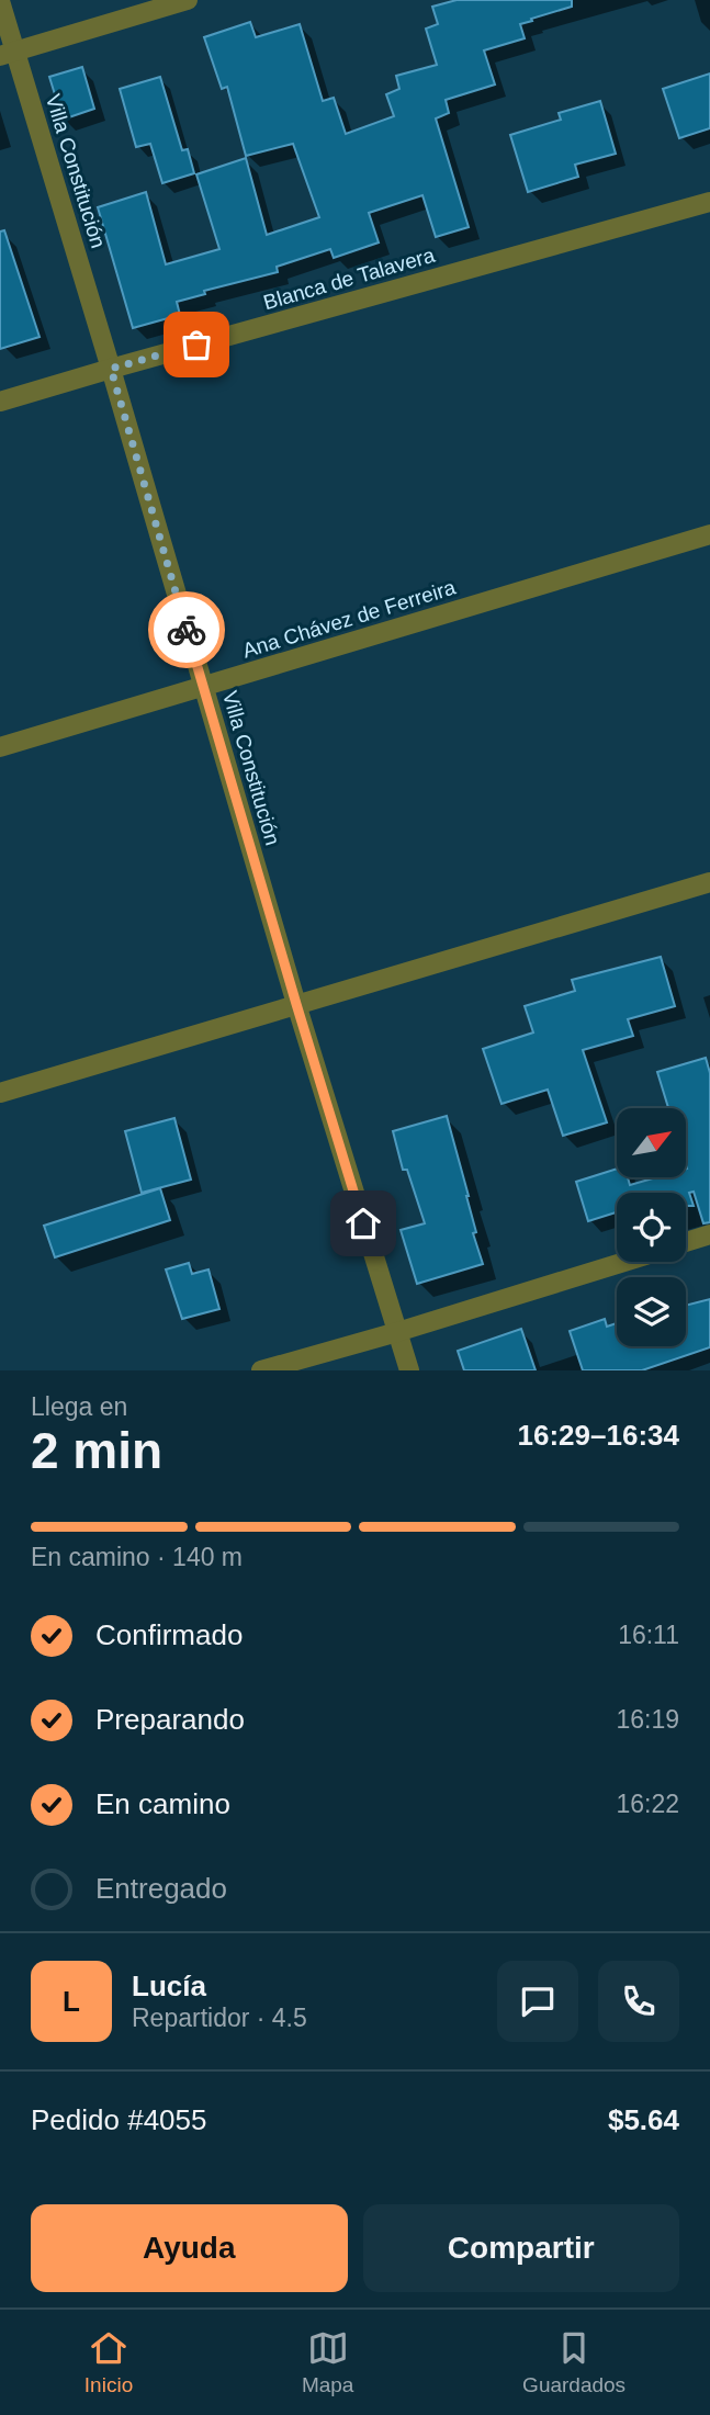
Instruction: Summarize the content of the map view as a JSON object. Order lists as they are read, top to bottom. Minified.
{"streets":{"street":["Villa Constitución","Blanca de Talavera","Ana Chávez de Ferreira"]},"crossings":[["Villa Constitución","Blanca de Talavera"],["Villa Constitución","Ana Chávez de Ferreira"]],"north":"top right","page":{"heading":["2 min","Llega en","16:29–16:34"],"panel":["Lucía","Repartidor · 4.5","Pedido #4055","$5.64"],"bar":"En camino · 140 m","list":[["Confirmado","16:11"],["Preparando","16:19"],["En camino","16:22"],"Entregado"],"round":"L","buttons":["Ayuda","Compartir"],"tabs":["Inicio","Mapa","Guardados"]}}
